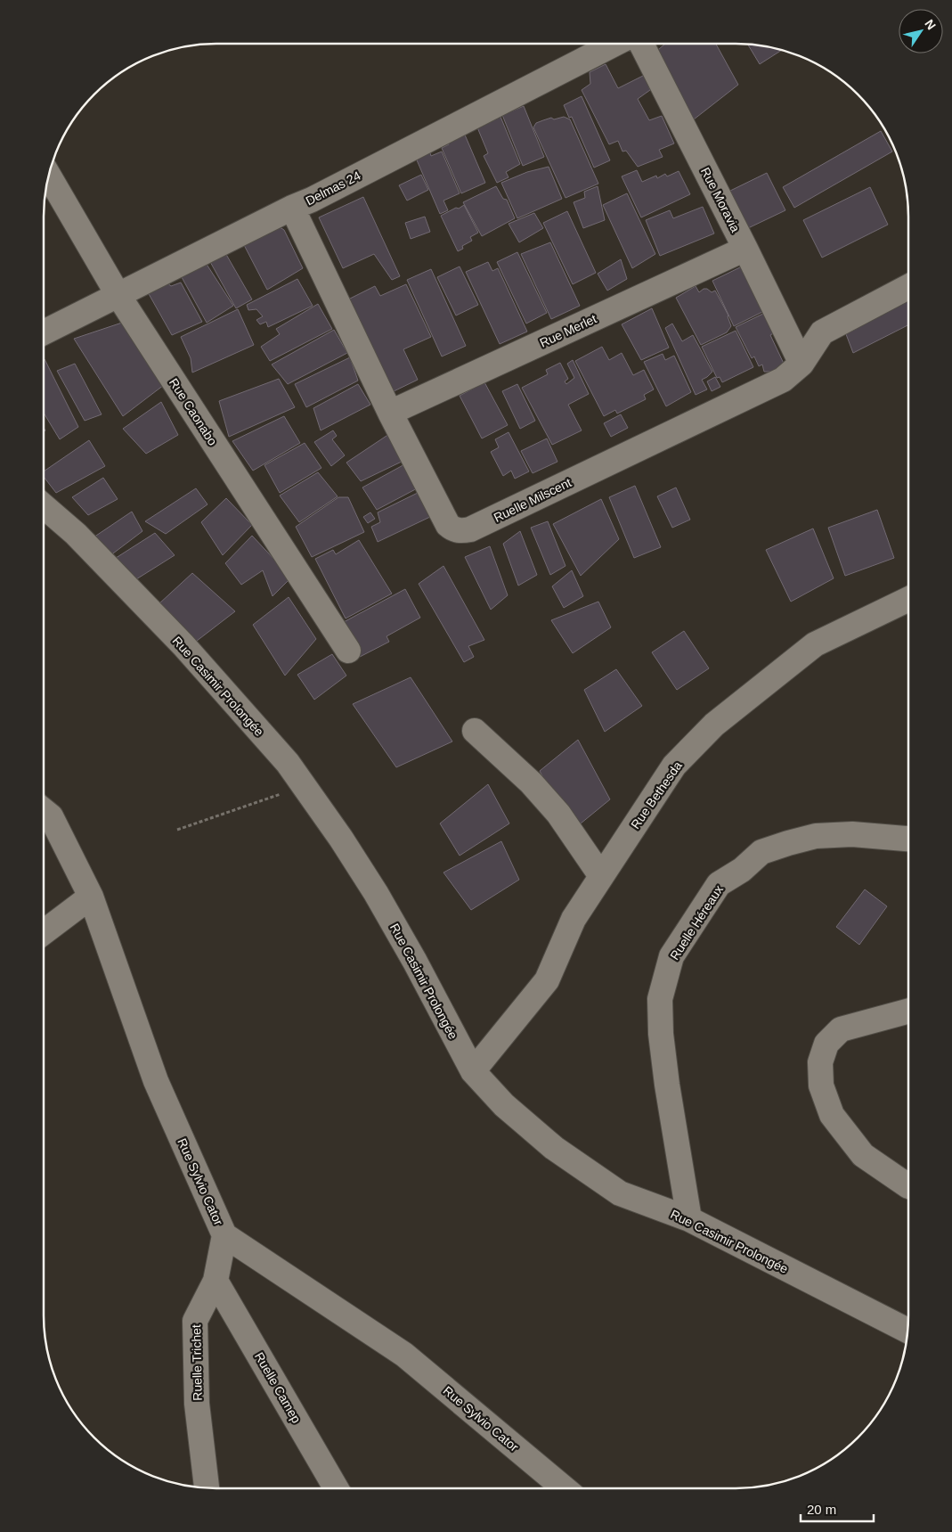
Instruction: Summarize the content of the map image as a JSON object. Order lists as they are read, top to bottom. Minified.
{"streets":{"street":["Delmas 24","Rue Moravia","Rue Merlet","Rue Caonabo","Ruelle Milscent","Rue Casimir Prolongée","Rue Bethesda","Ruelle Héreaux","Rue Sylvio Cator","Ruelle Trichet","Ruelle Camep"]},"crossings":[["Delmas 24","Rue Caonabo"],["Delmas 24","Ruelle Milscent"],["Rue Moravia","Rue Merlet"],["Rue Moravia","Ruelle Milscent"],["Rue Merlet","Ruelle Milscent"],["Rue Casimir Prolongée","Rue Bethesda"],["Rue Casimir Prolongée","Ruelle Héreaux"],["Rue Sylvio Cator","Ruelle Trichet"],["Ruelle Trichet","Ruelle Camep"]],"scale_bar":"20 m","north":"top right"}
